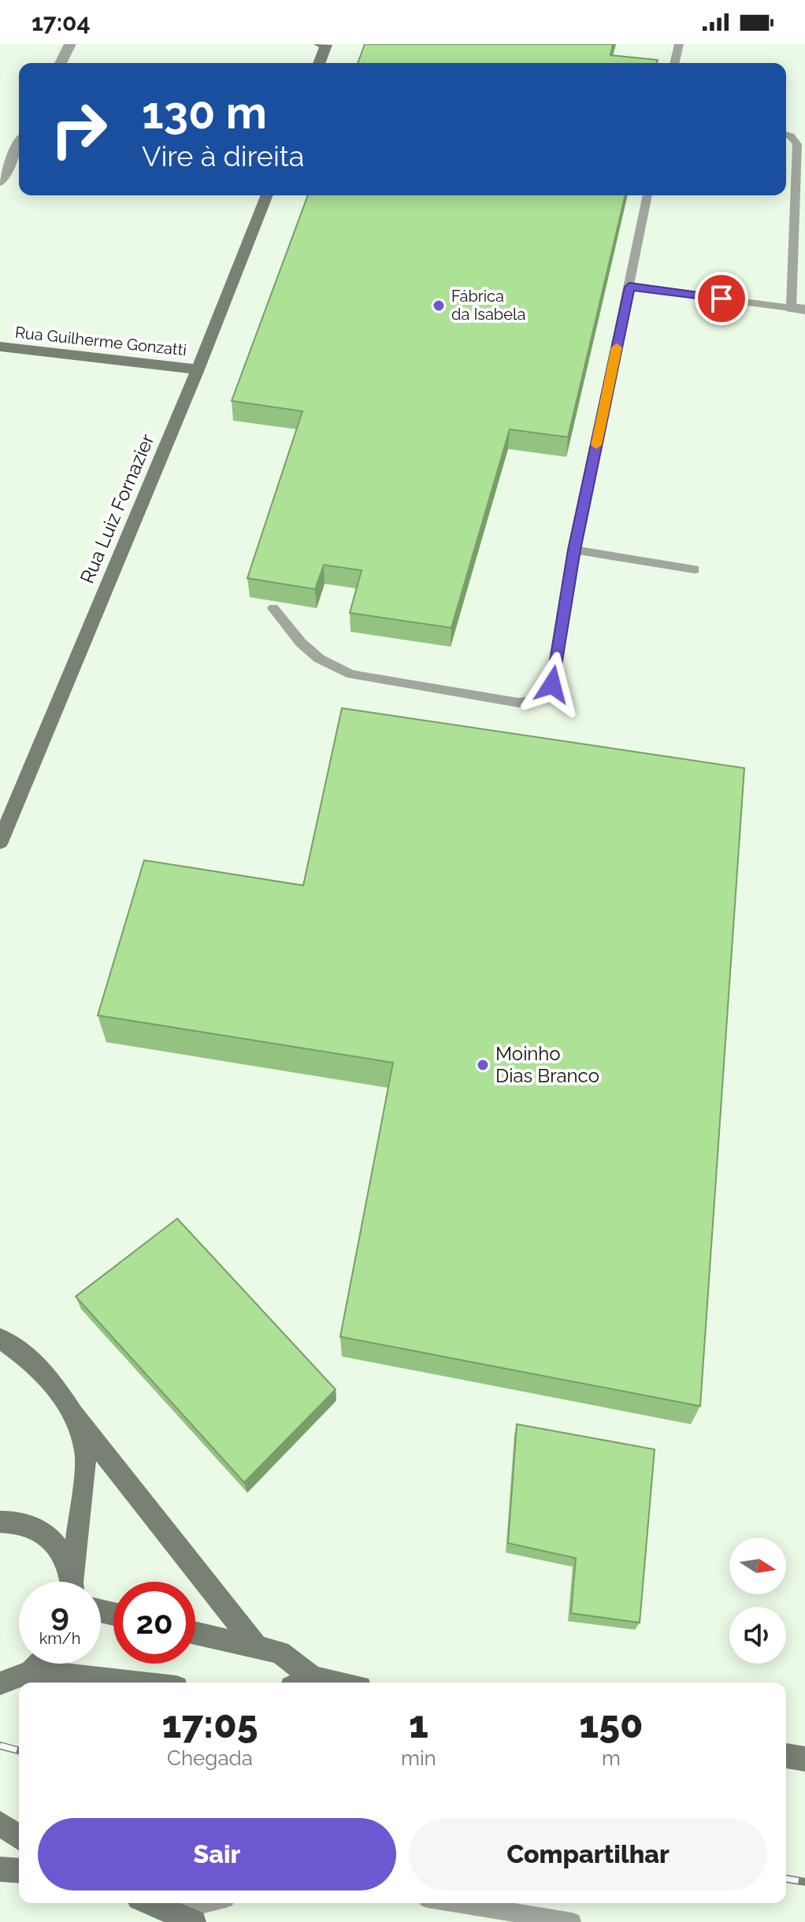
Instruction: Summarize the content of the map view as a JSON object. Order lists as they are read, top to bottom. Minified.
{"streets":{"street":["Rua Guilherme Gonzatti","Rua Luiz Fornazier"]},"crossings":[["Rua Guilherme Gonzatti","Rua Luiz Fornazier"]],"places":["Fábrica da Isabela","Moinho Dias Branco"],"north":"right","page":{"status":"17:04","turn":["130 m","Vire à direita"],"speed":"9 km/h","limit":"20","eta":["17:05","Chegada","1","min","150","m"],"buttons":["Sair","Compartilhar"]}}
